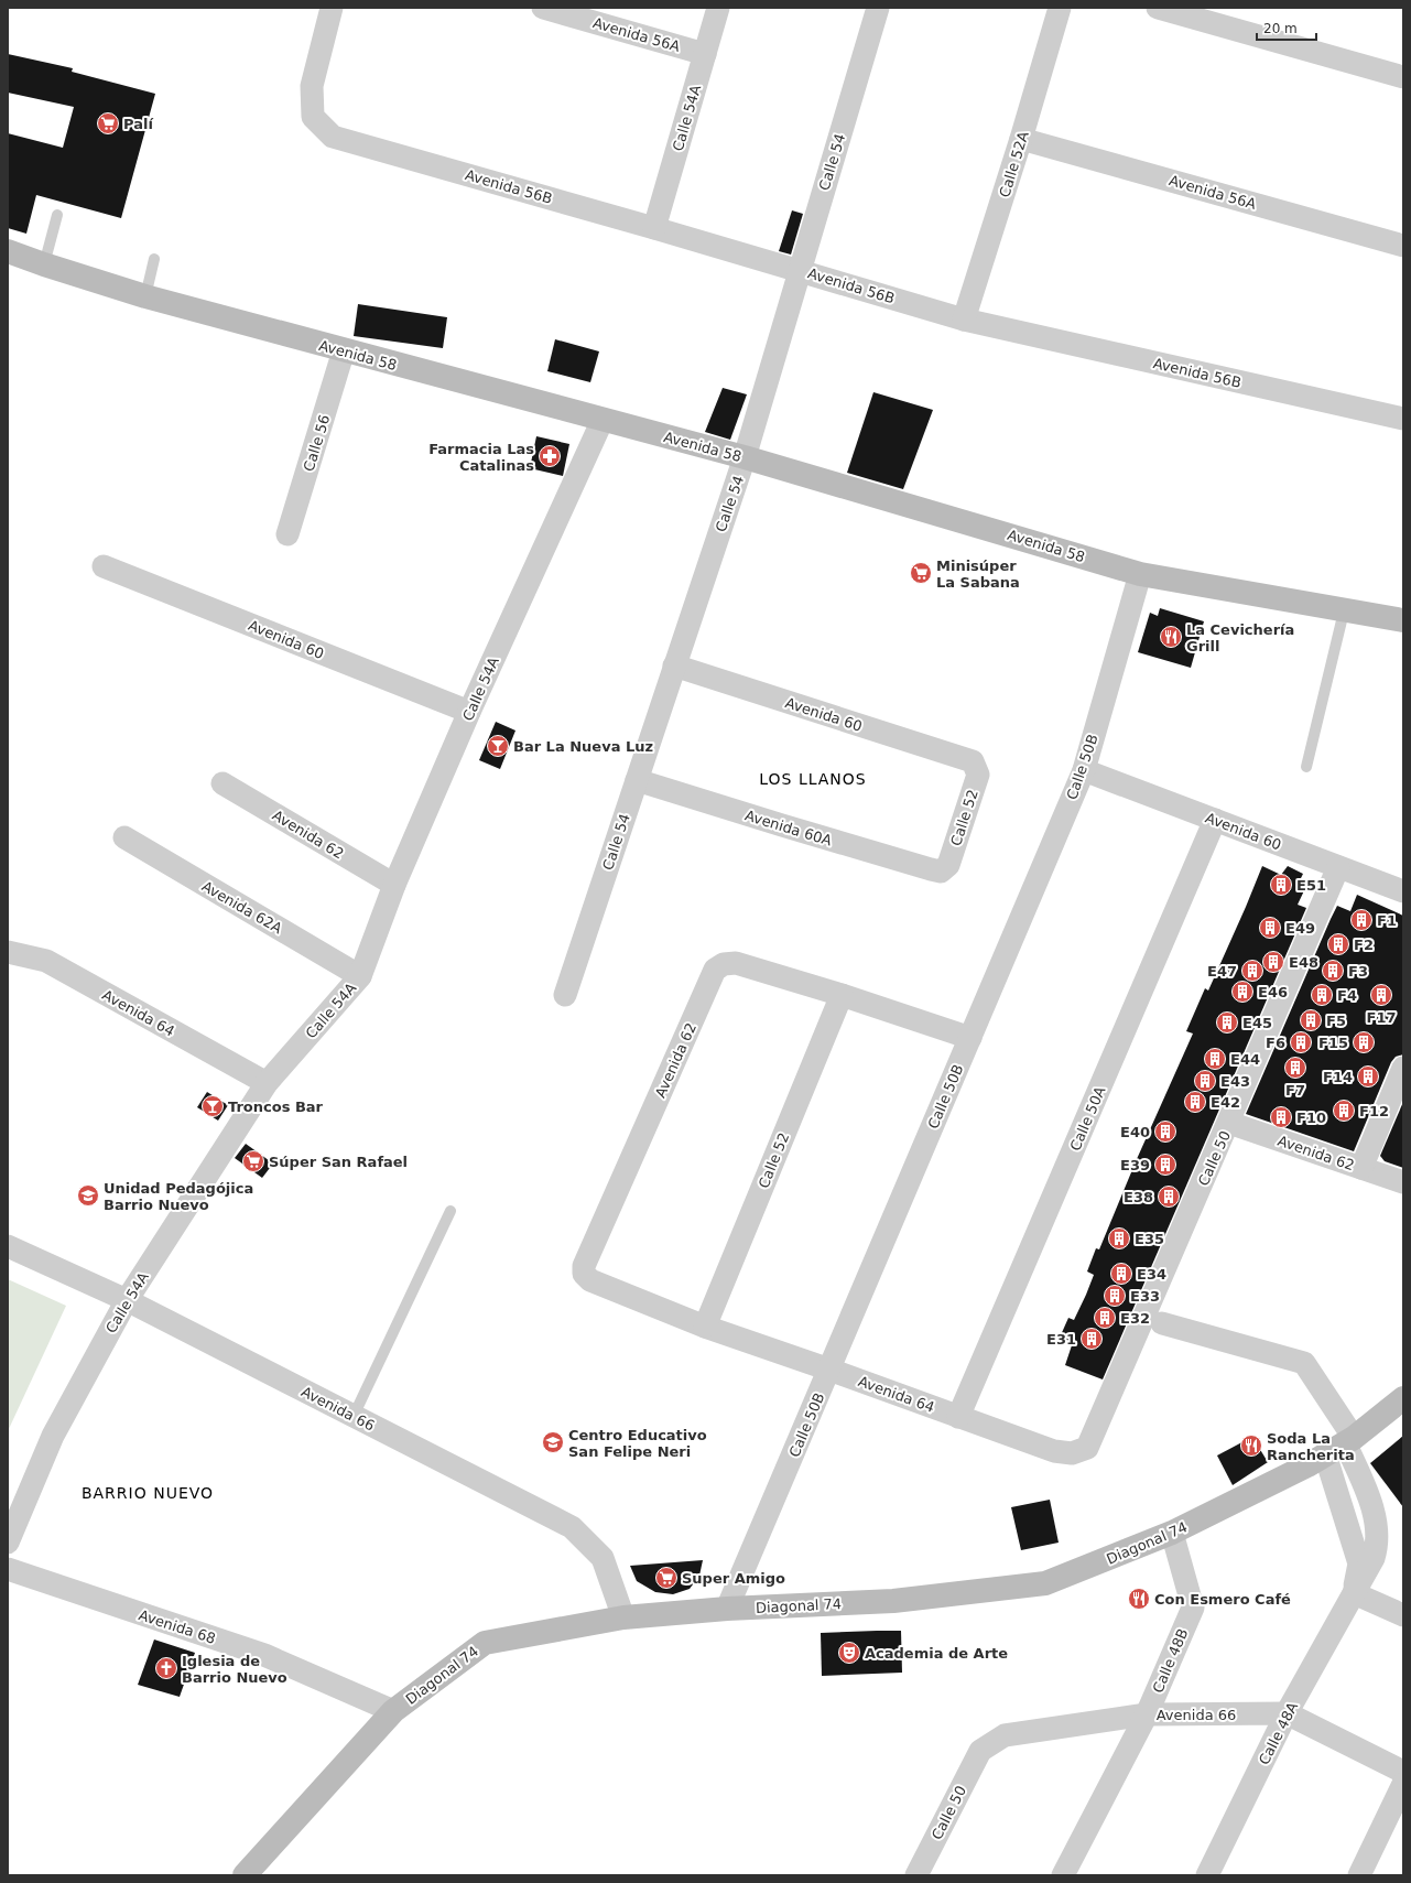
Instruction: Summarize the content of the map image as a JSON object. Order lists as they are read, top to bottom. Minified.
{"streets":{"main road":["Avenida 58","Diagonal 74"],"street":["Avenida 56A","Calle 54A","Calle 54","Calle 52A","Avenida 56B","Calle 56","Avenida 60","Calle 50B","Calle 52","Avenida 60A","Avenida 62","Avenida 62A","Avenida 64","Calle 50A","Calle 50","Avenida 66","Avenida 68","Calle 48B","Calle 48A"]},"crossings":[["Avenida 56A","Calle 54A"],["Avenida 56A","Calle 52A"],["Calle 54A","Avenida 56B"],["Calle 54A","Avenida 58"],["Calle 54A","Avenida 60"],["Calle 54A","Avenida 62"],["Calle 54A","Avenida 62A"],["Calle 54A","Avenida 64"],["Calle 54A","Avenida 66"],["Calle 54","Avenida 56B"],["Calle 54","Avenida 58"],["Calle 54","Avenida 60"],["Calle 54","Avenida 60A"],["Calle 52A","Avenida 56B"],["Avenida 58","Calle 56"],["Avenida 58","Calle 50B"],["Avenida 60","Calle 50B"],["Avenida 60","Calle 52"],["Avenida 60","Calle 50A"],["Avenida 60","Calle 50"],["Calle 50B","Avenida 62"],["Calle 50B","Avenida 64"],["Calle 50B","Diagonal 74"],["Calle 52","Avenida 60A"],["Calle 52","Avenida 62"],["Calle 52","Avenida 64"],["Avenida 62","Avenida 64"],["Avenida 62","Calle 50"],["Avenida 64","Calle 50A"],["Avenida 64","Calle 50"],["Calle 50","Avenida 66"],["Avenida 66","Diagonal 74"],["Avenida 66","Calle 48B"],["Avenida 66","Calle 48A"],["Diagonal 74","Avenida 68"],["Diagonal 74","Calle 48B"],["Diagonal 74","Calle 48A"]],"districts":["LOS LLANOS","BARRIO NUEVO"],"places":{"supermarket":["Palí","Minisúper La Sabana","Súper San Rafael","Super Amigo"],"pharmacy":["Farmacia Las Catalinas"],"restaurant":["La Cevichería Grill","Soda La Rancherita","Con Esmero Café"],"bar":["Bar La Nueva Luz","Troncos Bar"],"building":["E51","F1","E49","F2","E48","E47","F3","E46","F4","F17","F5","E45","F6","F15","E44","F7","F14","E43","E42","F12","F10","E40","E39","E38","E35","E34","E33","E32","E31"],"school or university":["Unidad Pedagójica Barrio Nuevo","Centro Educativo San Felipe Neri"],"theatre":["Academia de Arte"],"church":["Iglesia de Barrio Nuevo"]},"scale_bar":"20 m"}
